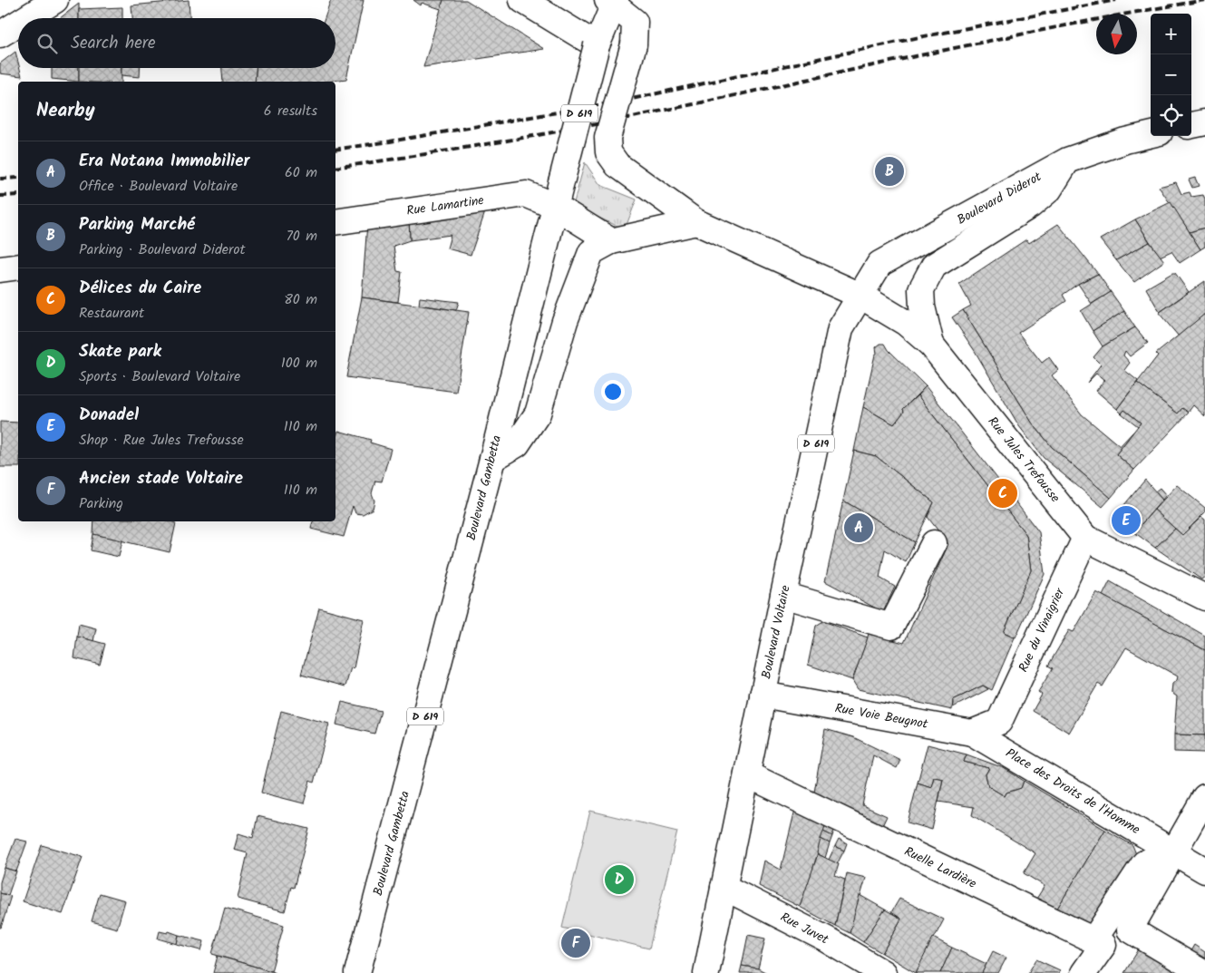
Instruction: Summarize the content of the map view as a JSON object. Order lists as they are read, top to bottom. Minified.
{"streets":{"street":["D 619","Boulevard Diderot","Rue Lamartine","Rue Jules Trefousse","Boulevard Gambetta","Rue du Vinaigrier","Boulevard Voltaire","Rue Voie Beugnot","Place des Droits de l'Homme","Ruelle Lardière","Rue Juvet"]},"crossings":[["Boulevard Diderot","Rue Jules Trefousse"],["Boulevard Diderot","Boulevard Voltaire"],["Rue Lamartine","Boulevard Gambetta"],["Rue Jules Trefousse","Boulevard Gambetta"],["Rue Jules Trefousse","Rue du Vinaigrier"],["Rue Jules Trefousse","Boulevard Voltaire"],["Rue du Vinaigrier","Rue Voie Beugnot"],["Rue du Vinaigrier","Place des Droits de l'Homme"],["Boulevard Voltaire","Rue Voie Beugnot"],["Boulevard Voltaire","Ruelle Lardière"],["Boulevard Voltaire","Rue Juvet"],["Rue Voie Beugnot","Place des Droits de l'Homme"]],"north":"bottom","page":{"map_buttons":["+","−"],"search":"Search here","heading":["Nearby","6 results"],"list":[{"mark":"A","name":"Era Notana Immobilier","note":"Office · Boulevard Voltaire","value":"60 m"},{"mark":"B","name":"Parking Marché","note":"Parking · Boulevard Diderot","value":"70 m"},{"mark":"C","name":"Délices du Caire","note":"Restaurant","value":"80 m"},{"mark":"D","name":"Skate park","note":"Sports · Boulevard Voltaire","value":"100 m"},{"mark":"E","name":"Donadel","note":"Shop · Rue Jules Trefousse","value":"110 m"},{"mark":"F","name":"Ancien stade Voltaire","note":"Parking","value":"110 m"}],"pins":["B","C","E","A","D","F"]}}
